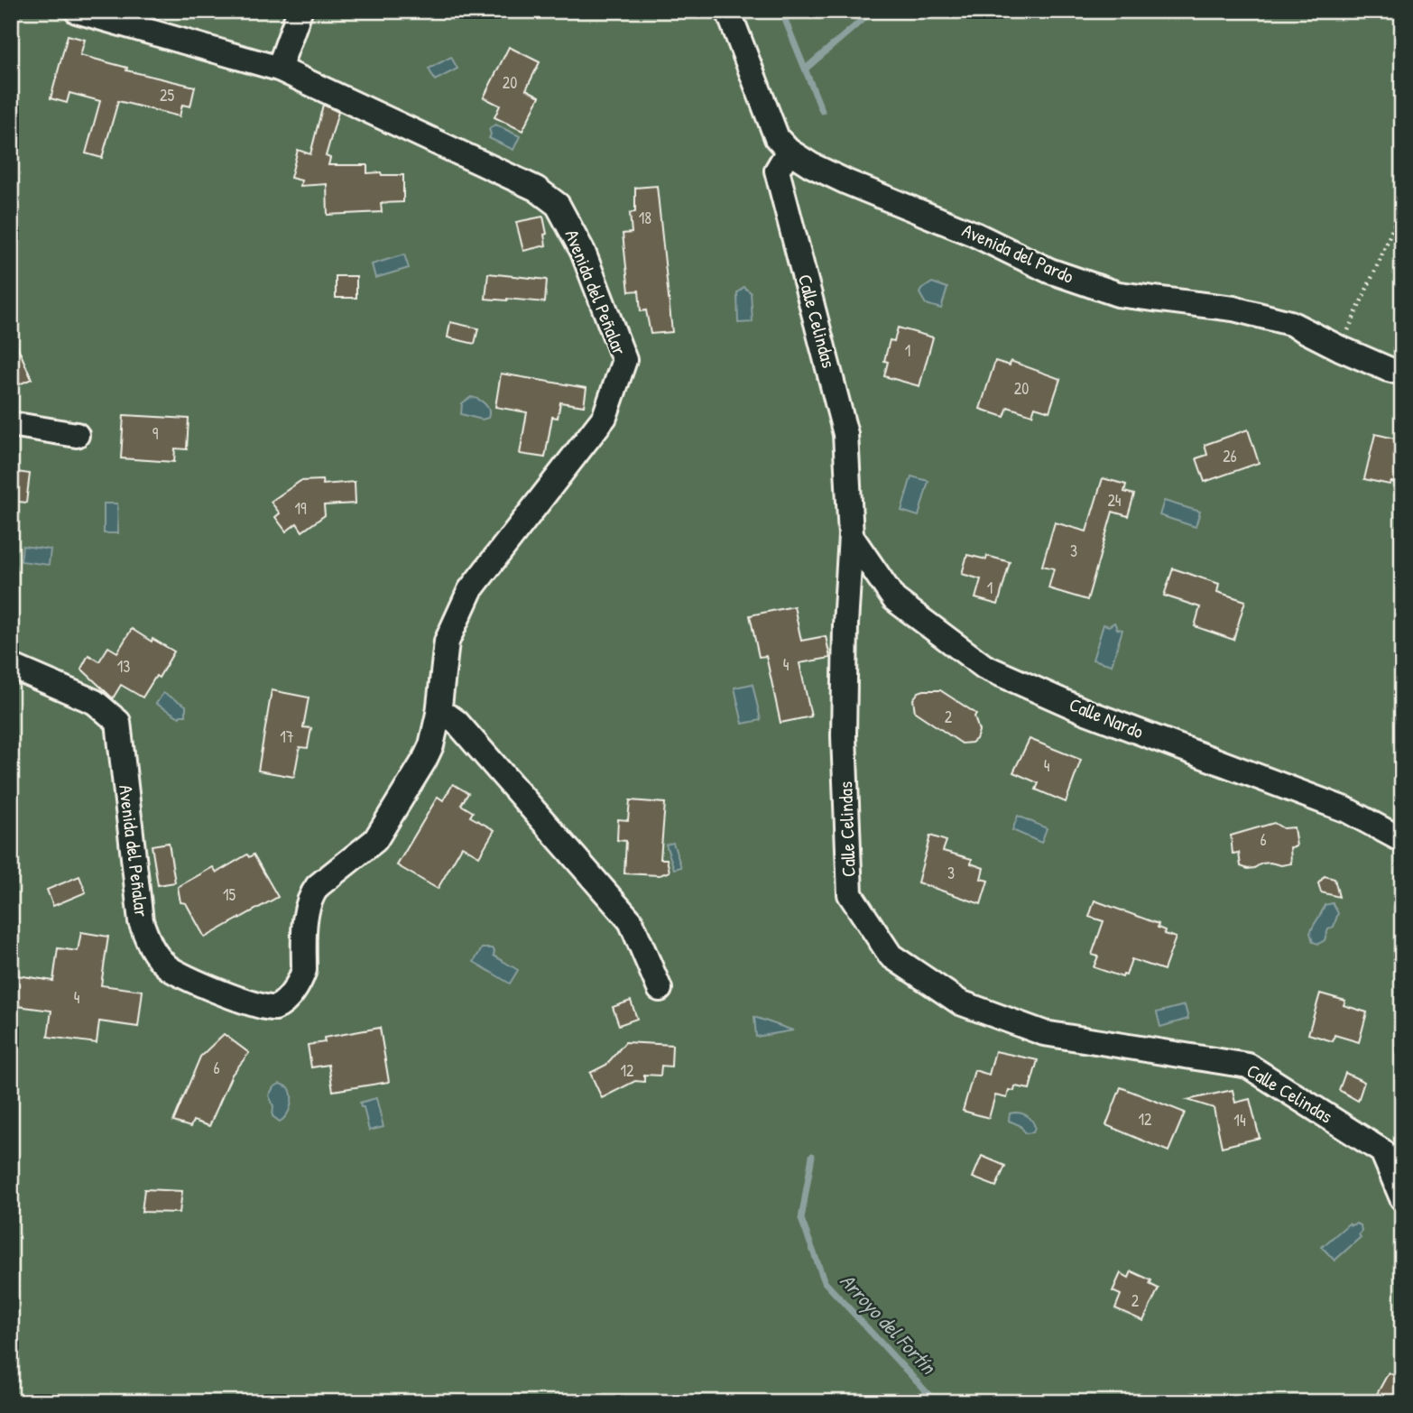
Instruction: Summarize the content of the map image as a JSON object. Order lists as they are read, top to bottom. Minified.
{"streets":{"street":["Avenida del Pardo","Avenida del Peñalar","Calle Celindas","Calle Nardo"]},"crossings":[["Avenida del Pardo","Calle Celindas"],["Calle Celindas","Calle Nardo"]],"water":["Arroyo del Fortín"],"house_numbers":["20","25","18","1","20","9","26","24","19","3","1","4","13","2","17","4","6","3","15","4","6","12","12","14","2"]}
